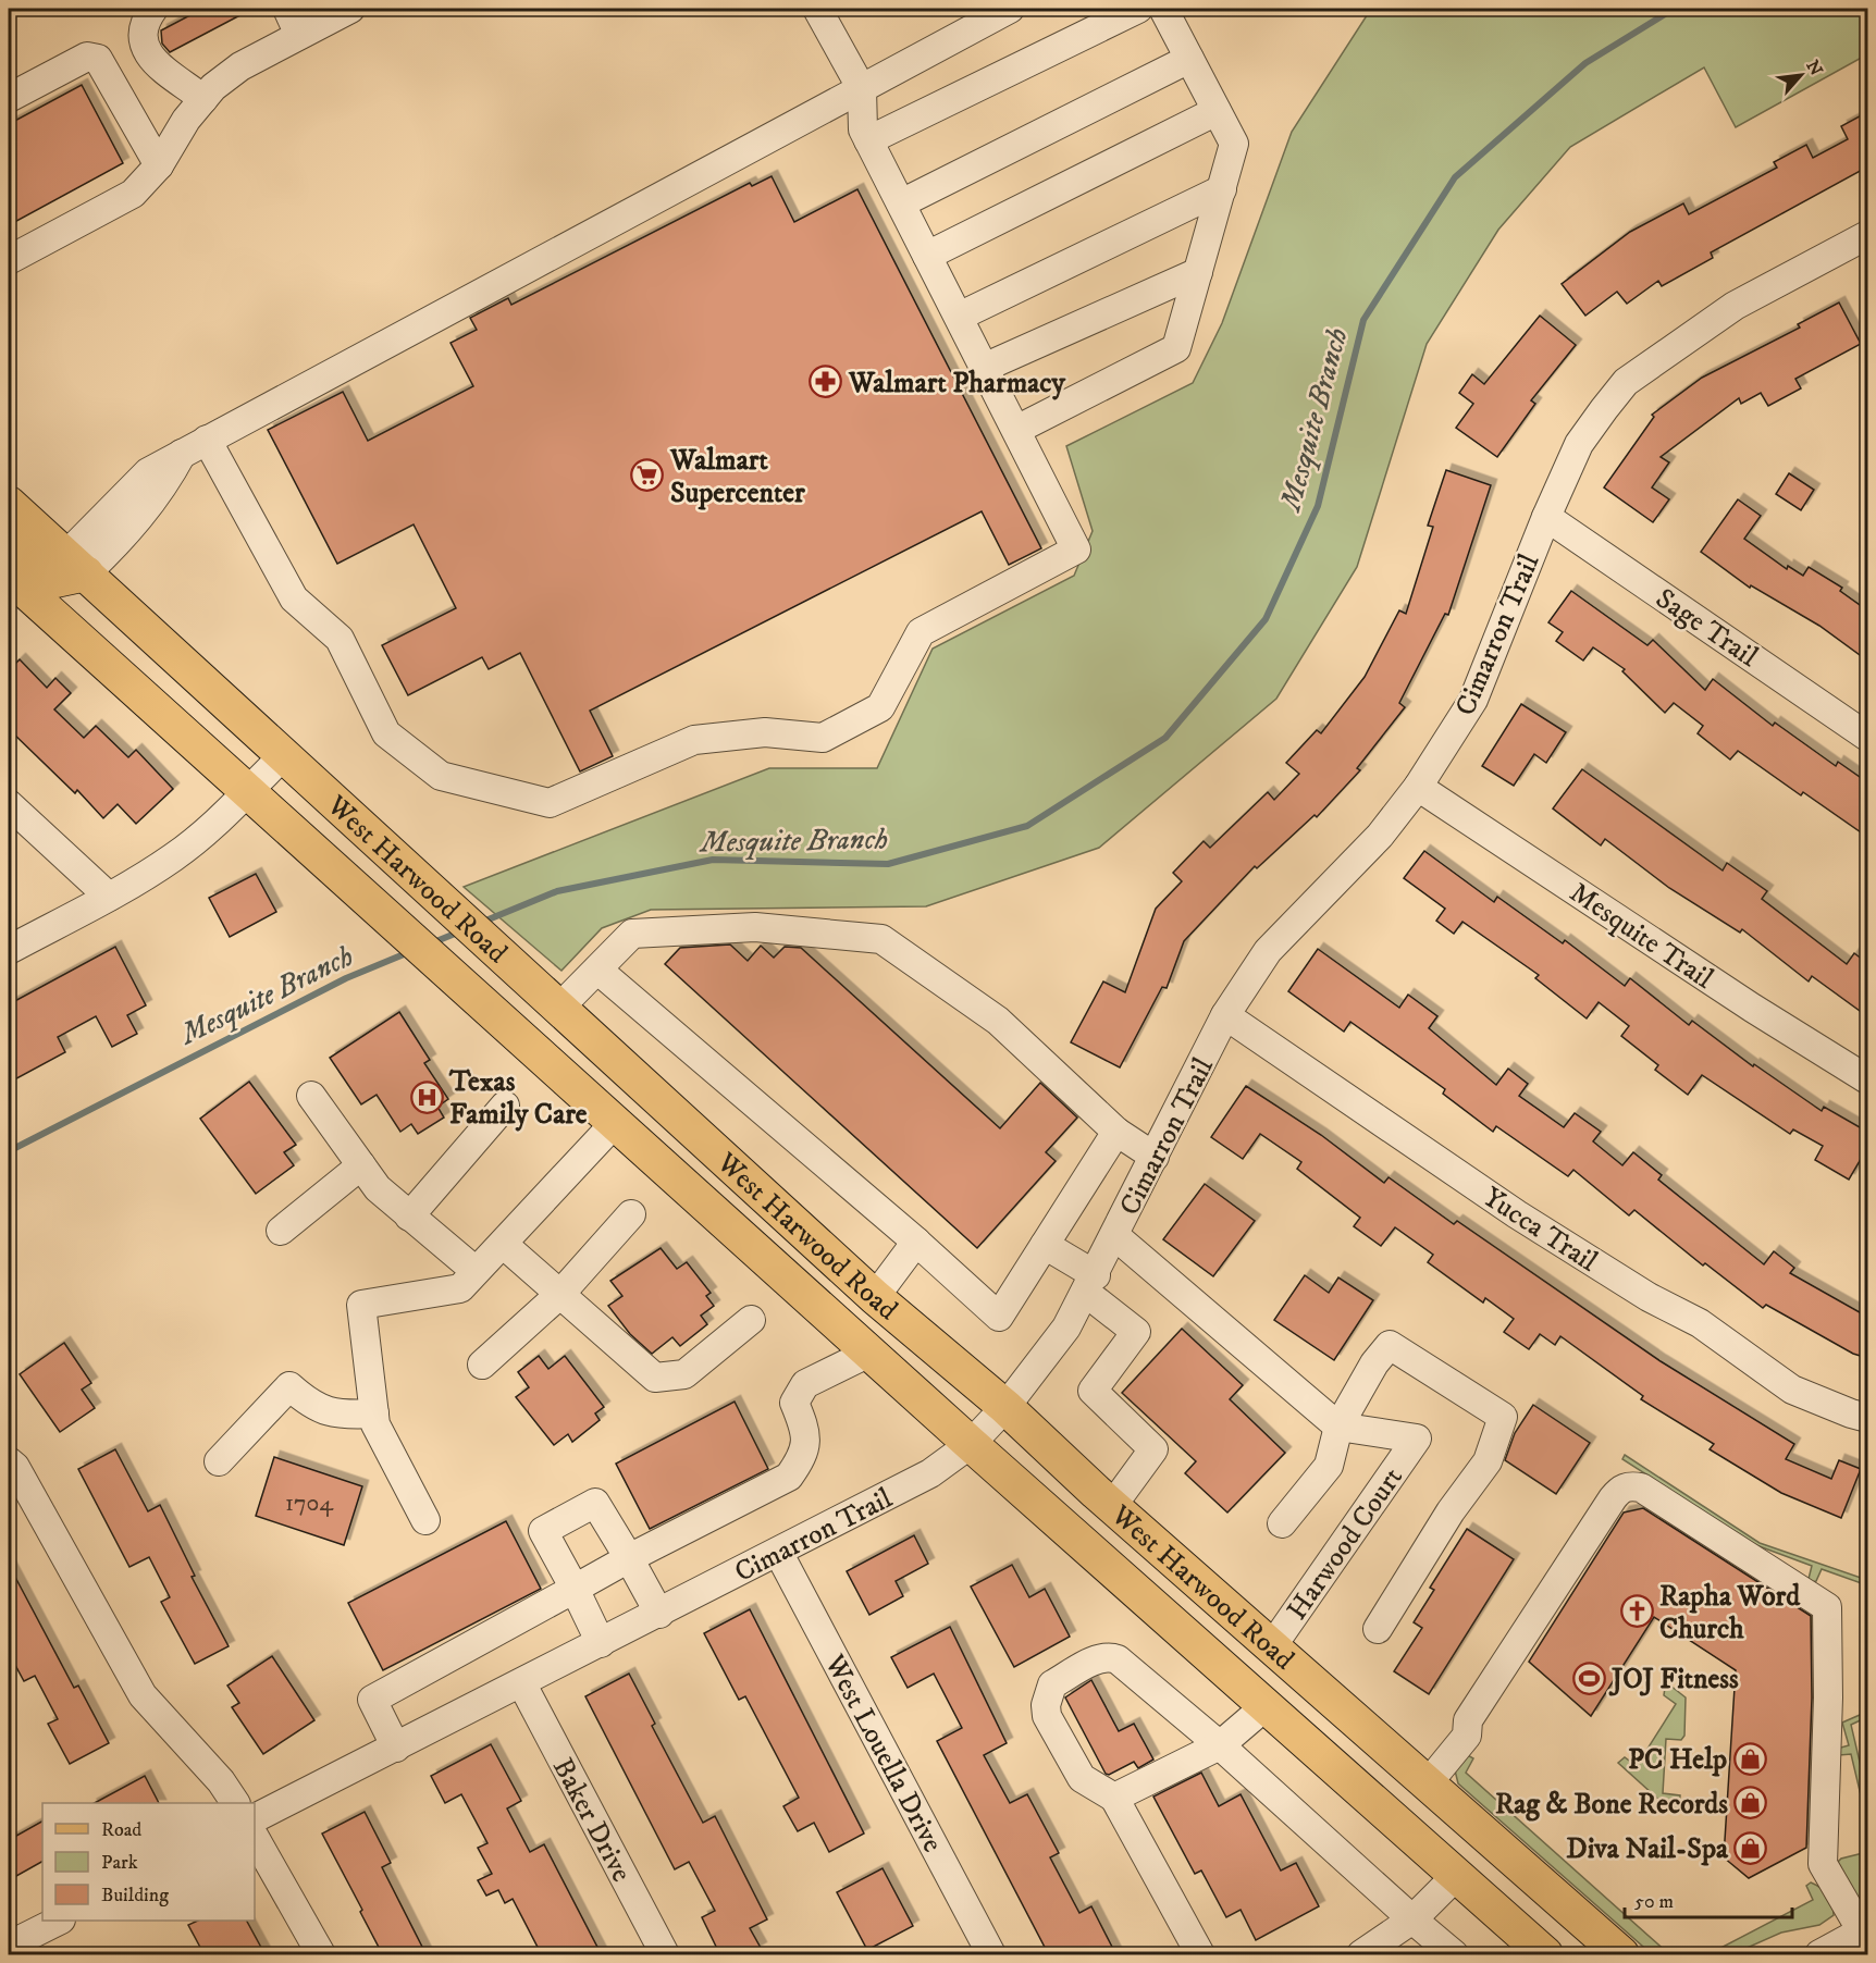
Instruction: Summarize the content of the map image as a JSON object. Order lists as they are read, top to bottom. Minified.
{"streets":{"main road":["West Harwood Road"],"street":["Sage Trail","Cimarron Trail","Mesquite Trail","Yucca Trail","Harwood Court","West Louella Drive","Baker Drive"]},"crossings":[["Sage Trail","Cimarron Trail"],["Cimarron Trail","West Harwood Road"],["Cimarron Trail","Mesquite Trail"],["Cimarron Trail","Yucca Trail"],["Cimarron Trail","West Louella Drive"],["Cimarron Trail","Baker Drive"],["West Harwood Road","Harwood Court"]],"water":["Mesquite Branch"],"places":{"pharmacy":["Walmart Pharmacy"],"supermarket":["Walmart Supercenter"],"hospital":["Texas Family Care"],"church":["Rapha Word Church"],"sports":["JOJ Fitness"],"shop":["PC Help","Rag & Bone Records","Diva Nail-Spa"]},"house_numbers":["1704"],"legend":["Road","Park","Building"],"scale_bar":"50 m","north":"top right"}
